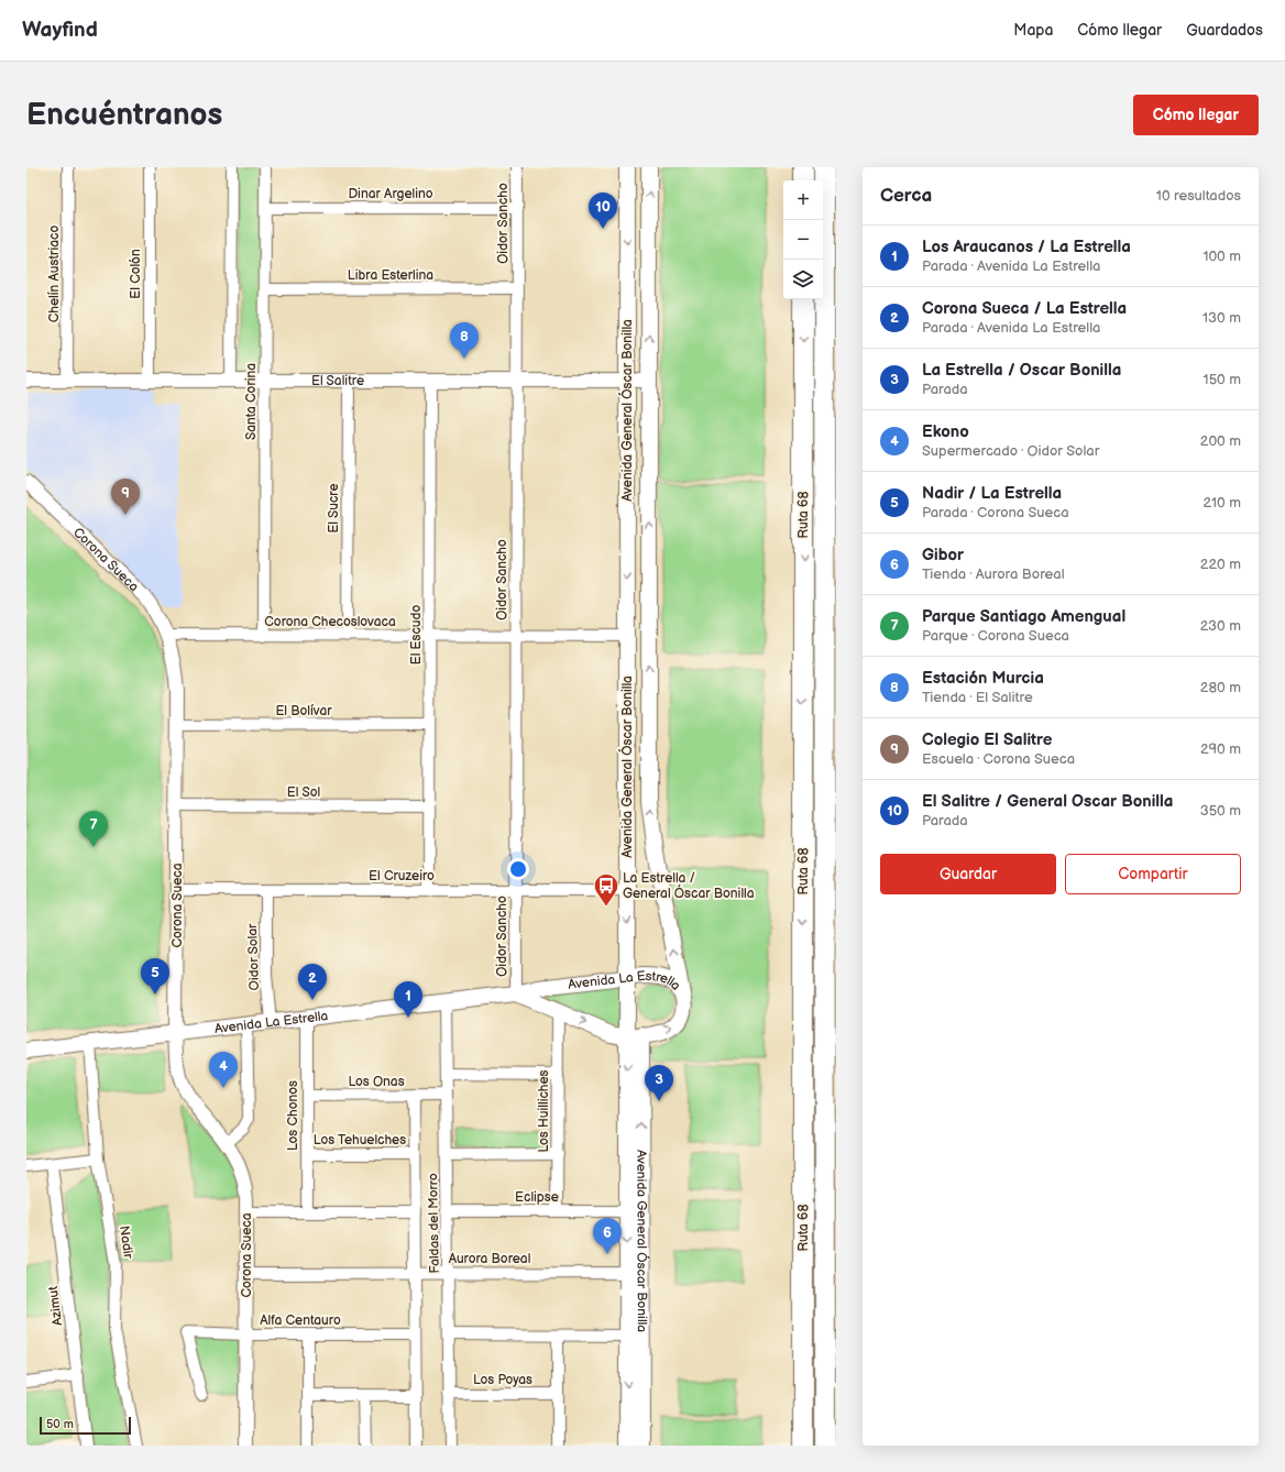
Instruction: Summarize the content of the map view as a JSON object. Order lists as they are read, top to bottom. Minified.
{"streets":{"highway":["Ruta 68"],"main road":["Avenida General Óscar Bonilla","Avenida La Estrella"],"street":["Dinar Argelino","Oidor Sancho","Chelín Austriaco","El Colón","Libra Esterlina","El Salitre","Santa Corina","El Sucre","Corona Sueca","Corona Checoslovaca","El Escudo","El Bolívar","El Sol","El Cruzeiro","Oidor Solar","Los Onas","Los Huilliches","Los Chonos","Los Tehuelches","Eclipse","Faldas del Morro","Nadir","Aurora Boreal","Azimut","Alfa Centauro","Los Poyas"]},"crossings":[["Dinar Argelino","Oidor Sancho"],["Dinar Argelino","Santa Corina"],["Oidor Sancho","Libra Esterlina"],["Oidor Sancho","El Salitre"],["Oidor Sancho","Corona Checoslovaca"],["Oidor Sancho","El Cruzeiro"],["Oidor Sancho","Avenida La Estrella"],["Chelín Austriaco","El Salitre"],["El Colón","El Salitre"],["Libra Esterlina","Santa Corina"],["El Salitre","Santa Corina"],["El Salitre","Avenida General Óscar Bonilla"],["El Salitre","El Sucre"],["El Salitre","El Escudo"],["Santa Corina","Corona Checoslovaca"],["Avenida General Óscar Bonilla","Corona Checoslovaca"],["Avenida General Óscar Bonilla","El Cruzeiro"],["Avenida General Óscar Bonilla","Avenida La Estrella"],["Avenida General Óscar Bonilla","Eclipse"],["Avenida General Óscar Bonilla","Aurora Boreal"],["El Sucre","Corona Checoslovaca"],["Corona Sueca","Corona Checoslovaca"],["Corona Sueca","El Bolívar"],["Corona Sueca","El Sol"],["Corona Sueca","El Cruzeiro"],["Corona Sueca","Avenida La Estrella"],["Corona Sueca","Aurora Boreal"],["Corona Sueca","Alfa Centauro"],["Corona Checoslovaca","El Escudo"],["El Escudo","El Bolívar"],["El Escudo","El Sol"],["El Escudo","El Cruzeiro"],["El Cruzeiro","Oidor Solar"],["Oidor Solar","Avenida La Estrella"],["Avenida La Estrella","Los Huilliches"],["Avenida La Estrella","Los Chonos"],["Avenida La Estrella","Faldas del Morro"],["Avenida La Estrella","Nadir"],["Los Onas","Los Chonos"],["Los Onas","Faldas del Morro"],["Los Huilliches","Eclipse"],["Los Chonos","Los Tehuelches"],["Los Tehuelches","Faldas del Morro"],["Eclipse","Faldas del Morro"],["Faldas del Morro","Aurora Boreal"],["Faldas del Morro","Alfa Centauro"],["Faldas del Morro","Los Poyas"]],"places":{"bus stop":["La Estrella / General Óscar Bonilla"]},"scale_bar":"50 m","page":{"header":"Wayfind","nav":["Mapa","Cómo llegar","Guardados"],"buttons":["Cómo llegar",["Guardar","Compartir"]],"title":"Encuéntranos","heading":["Cerca","10 resultados"],"map_buttons":["+","−"],"pins":["10","8","9","7","5","2","1","4","3","6"],"list":[{"mark":"1","name":"Los Araucanos / La Estrella","note":"Parada · Avenida La Estrella","value":"100 m"},{"mark":"2","name":"Corona Sueca / La Estrella","note":"Parada · Avenida La Estrella","value":"130 m"},{"mark":"3","name":"La Estrella / Oscar Bonilla","note":"Parada","value":"150 m"},{"mark":"4","name":"Ekono","note":"Supermercado · Oidor Solar","value":"200 m"},{"mark":"5","name":"Nadir / La Estrella","note":"Parada · Corona Sueca","value":"210 m"},{"mark":"6","name":"Gibor","note":"Tienda · Aurora Boreal","value":"220 m"},{"mark":"7","name":"Parque Santiago Amengual","note":"Parque · Corona Sueca","value":"230 m"},{"mark":"8","name":"Estación Murcia","note":"Tienda · El Salitre","value":"280 m"},{"mark":"9","name":"Colegio El Salitre","note":"Escuela · Corona Sueca","value":"290 m"},{"mark":"10","name":"El Salitre / General Oscar Bonilla","note":"Parada","value":"350 m"}],"scale":"50 m"}}
